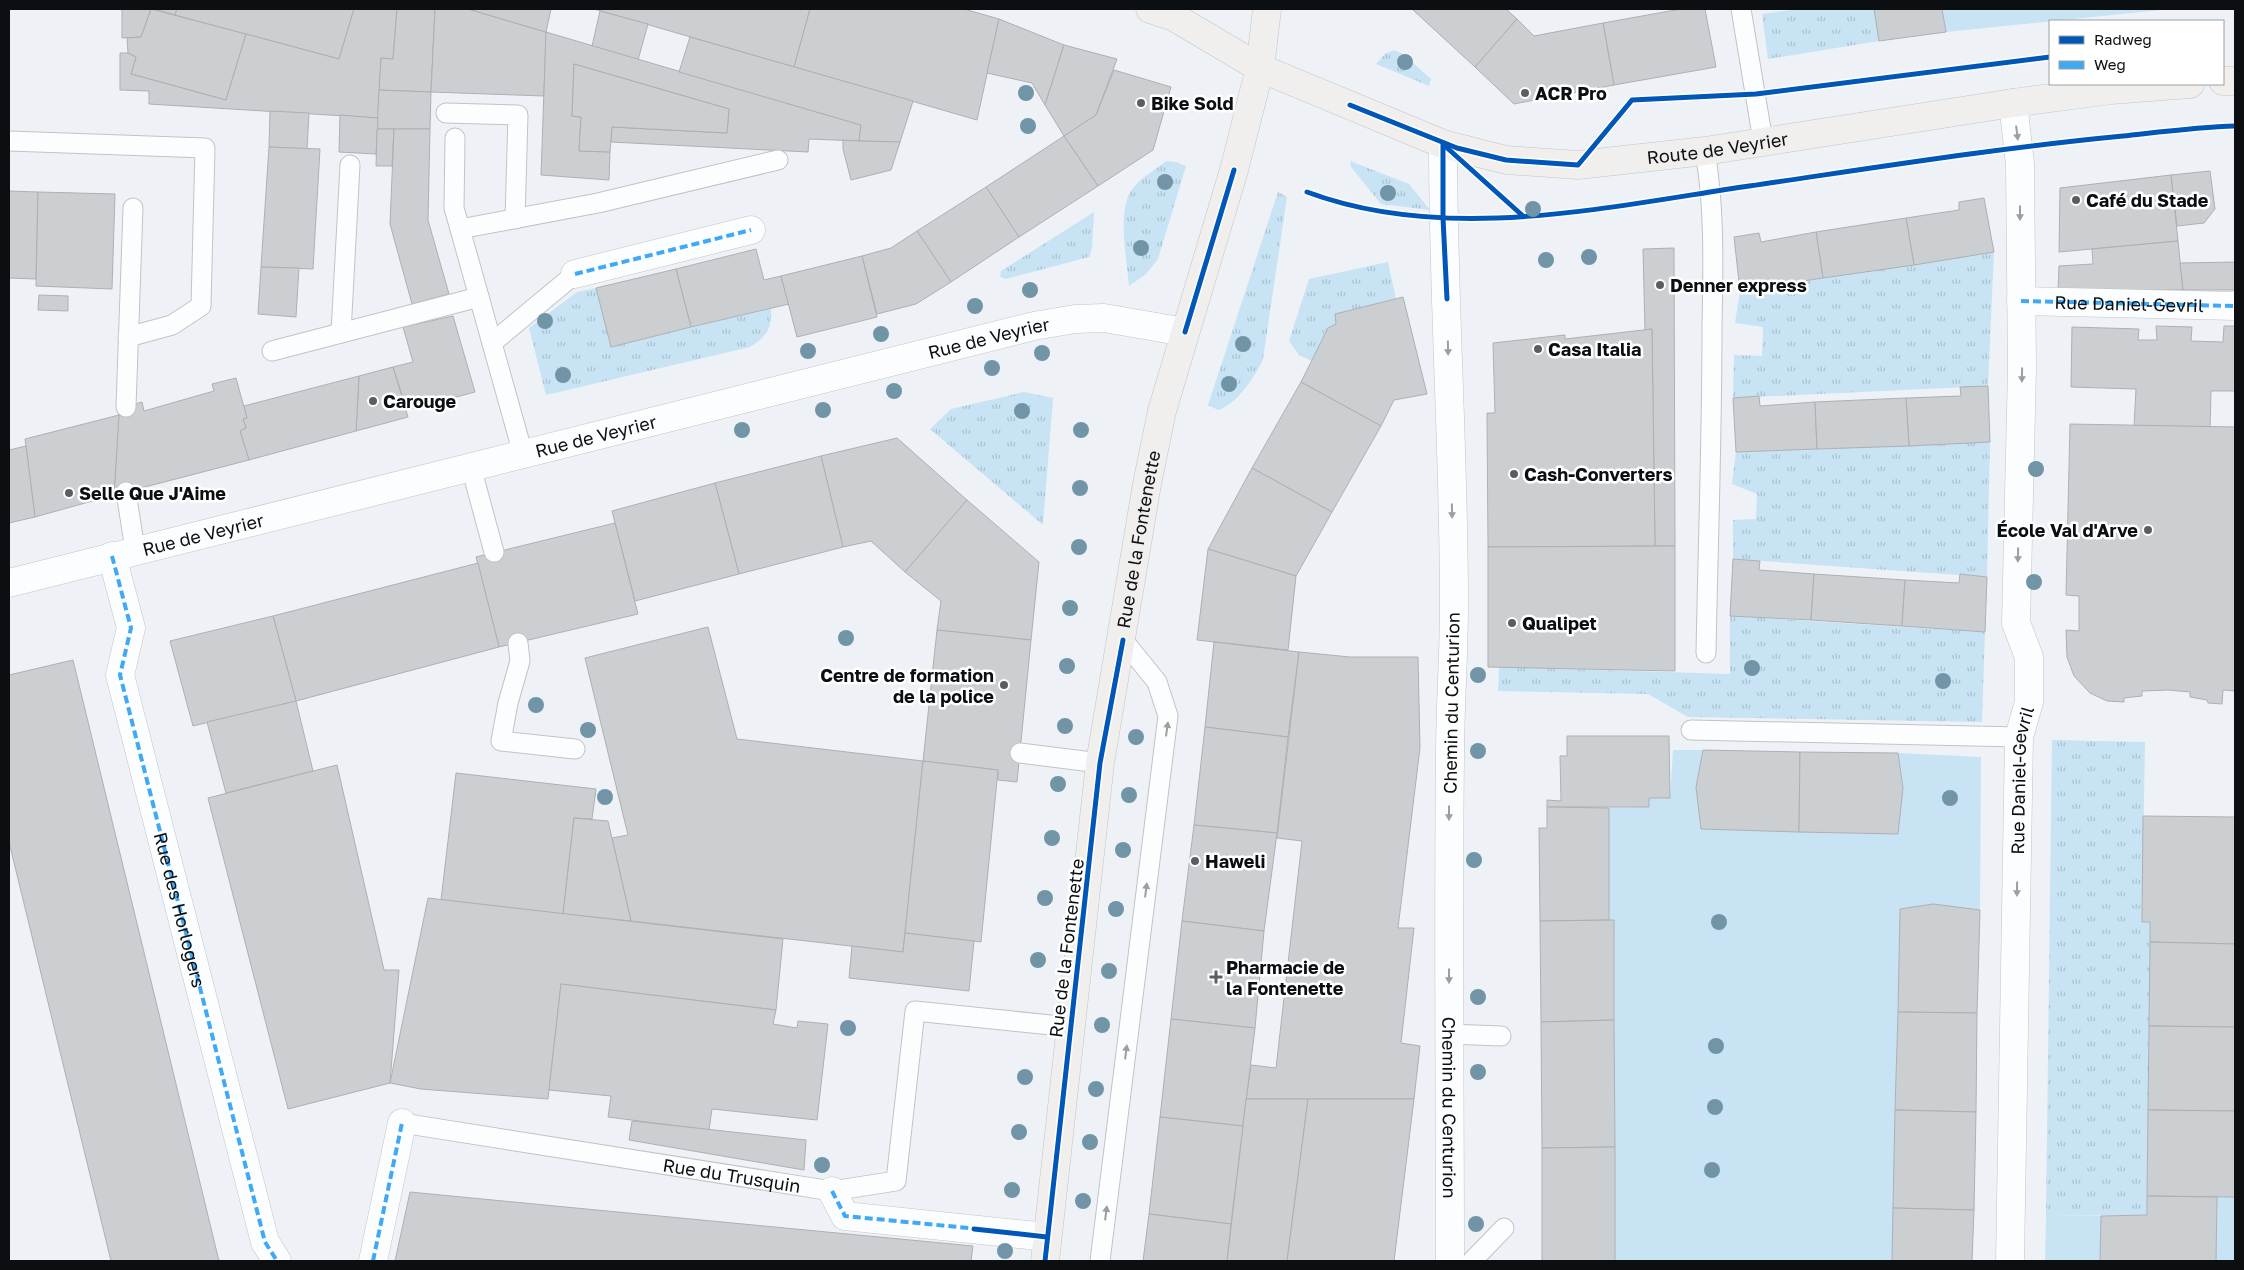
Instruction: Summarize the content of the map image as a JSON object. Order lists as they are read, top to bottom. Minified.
{"streets":{"main road":["Route de Veyrier","Rue de la Fontenette"],"street":["Rue Daniel-Gevril","Rue de Veyrier","Chemin du Centurion","Rue des Horlogers"],"lane":["Rue du Trusquin"]},"crossings":[["Route de Veyrier","Rue Daniel-Gevril"],["Route de Veyrier","Rue de la Fontenette"],["Route de Veyrier","Chemin du Centurion"],["Rue de Veyrier","Rue de la Fontenette"],["Rue de Veyrier","Rue des Horlogers"],["Rue de la Fontenette","Rue du Trusquin"]],"one_way":["Rue Daniel-Gevril","Chemin du Centurion"],"places":{"other":["ACR Pro","Bike Sold","Café du Stade","Denner express","Casa Italia","Carouge","Cash-Converters","Selle Que J'Aime","École Val d'Arve","Qualipet","Centre de formation de la police","Haweli"],"health":["Pharmacie de la Fontenette"]},"legend":["Radweg","Weg"]}
